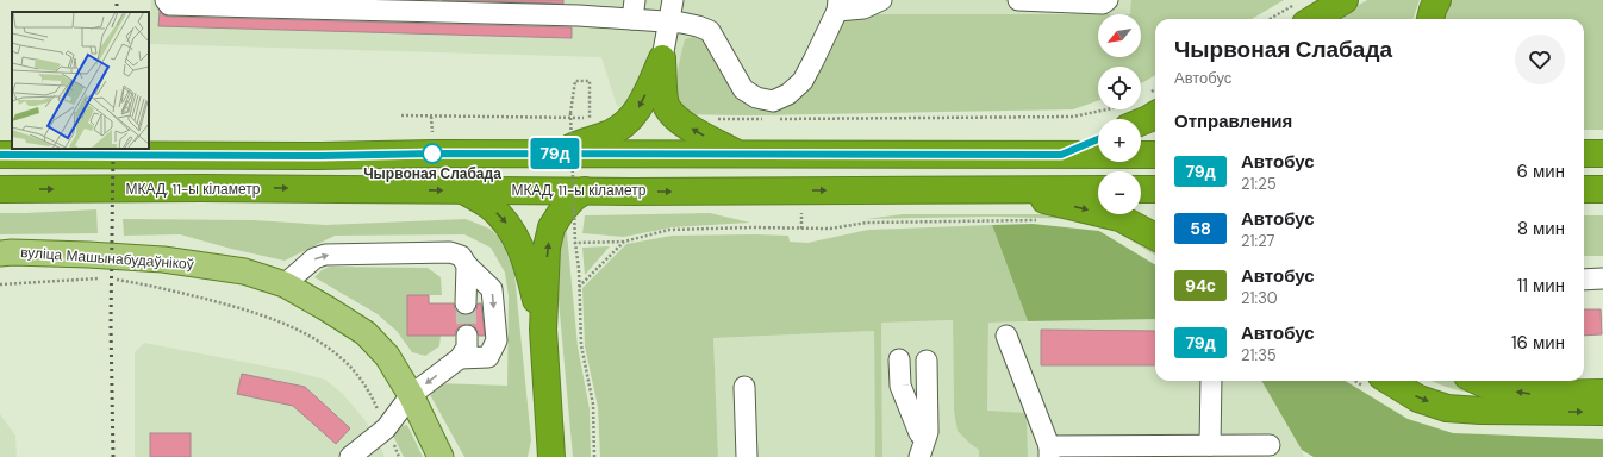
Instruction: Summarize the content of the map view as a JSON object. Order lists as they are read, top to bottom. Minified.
{"streets":{"highway":["МКАД, 11-ы кіламетр"],"main road":["вуліца Машынабудаўнікоў"]},"places":["Чырвоная Слабада"],"lines":["bus line 79д"],"north":"bottom left","page":{"on_map":"79д","map_buttons":["+","−"],"heading":[["Чырвоная Слабада","Автобус"],"Отправления"],"list":[{"mark":"79д","name":"Автобус","note":"21:25","value":"6 мин"},{"mark":"58","name":"Автобус","note":"21:27","value":"8 мин"},{"mark":"94с","name":"Автобус","note":"21:30","value":"11 мин"},{"mark":"79д","name":"Автобус","note":"21:35","value":"16 мин"}]}}
